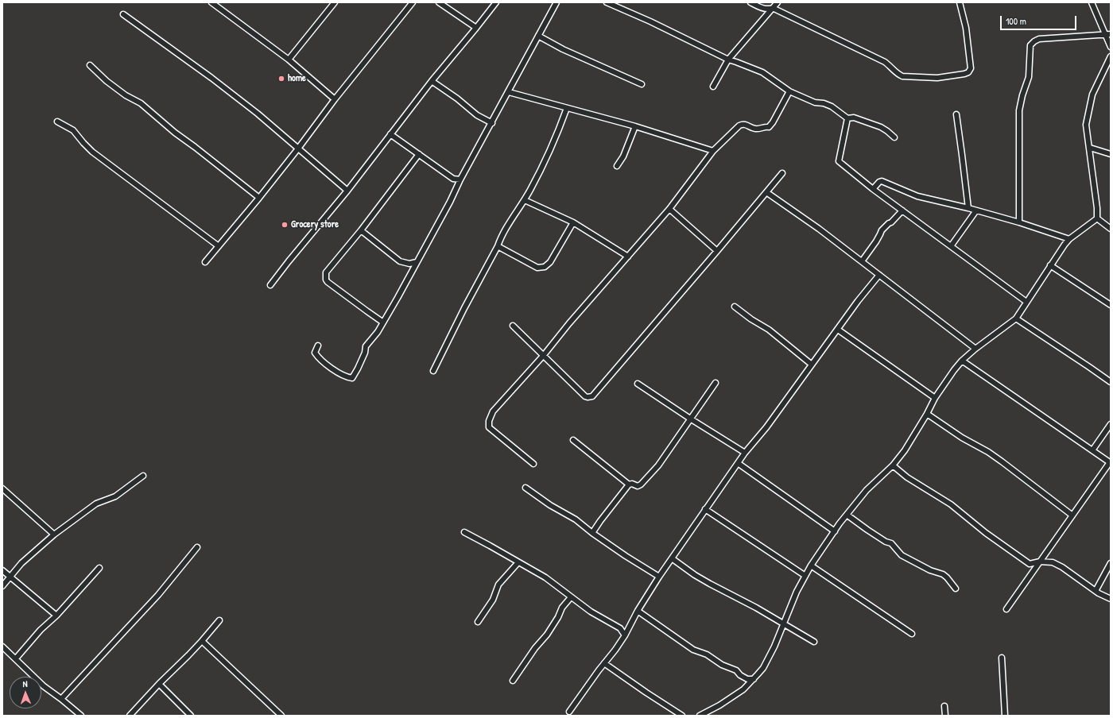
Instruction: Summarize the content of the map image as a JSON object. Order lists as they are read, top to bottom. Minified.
{"places":["home","Grocery store"],"scale_bar":"100 m","north":"top"}
